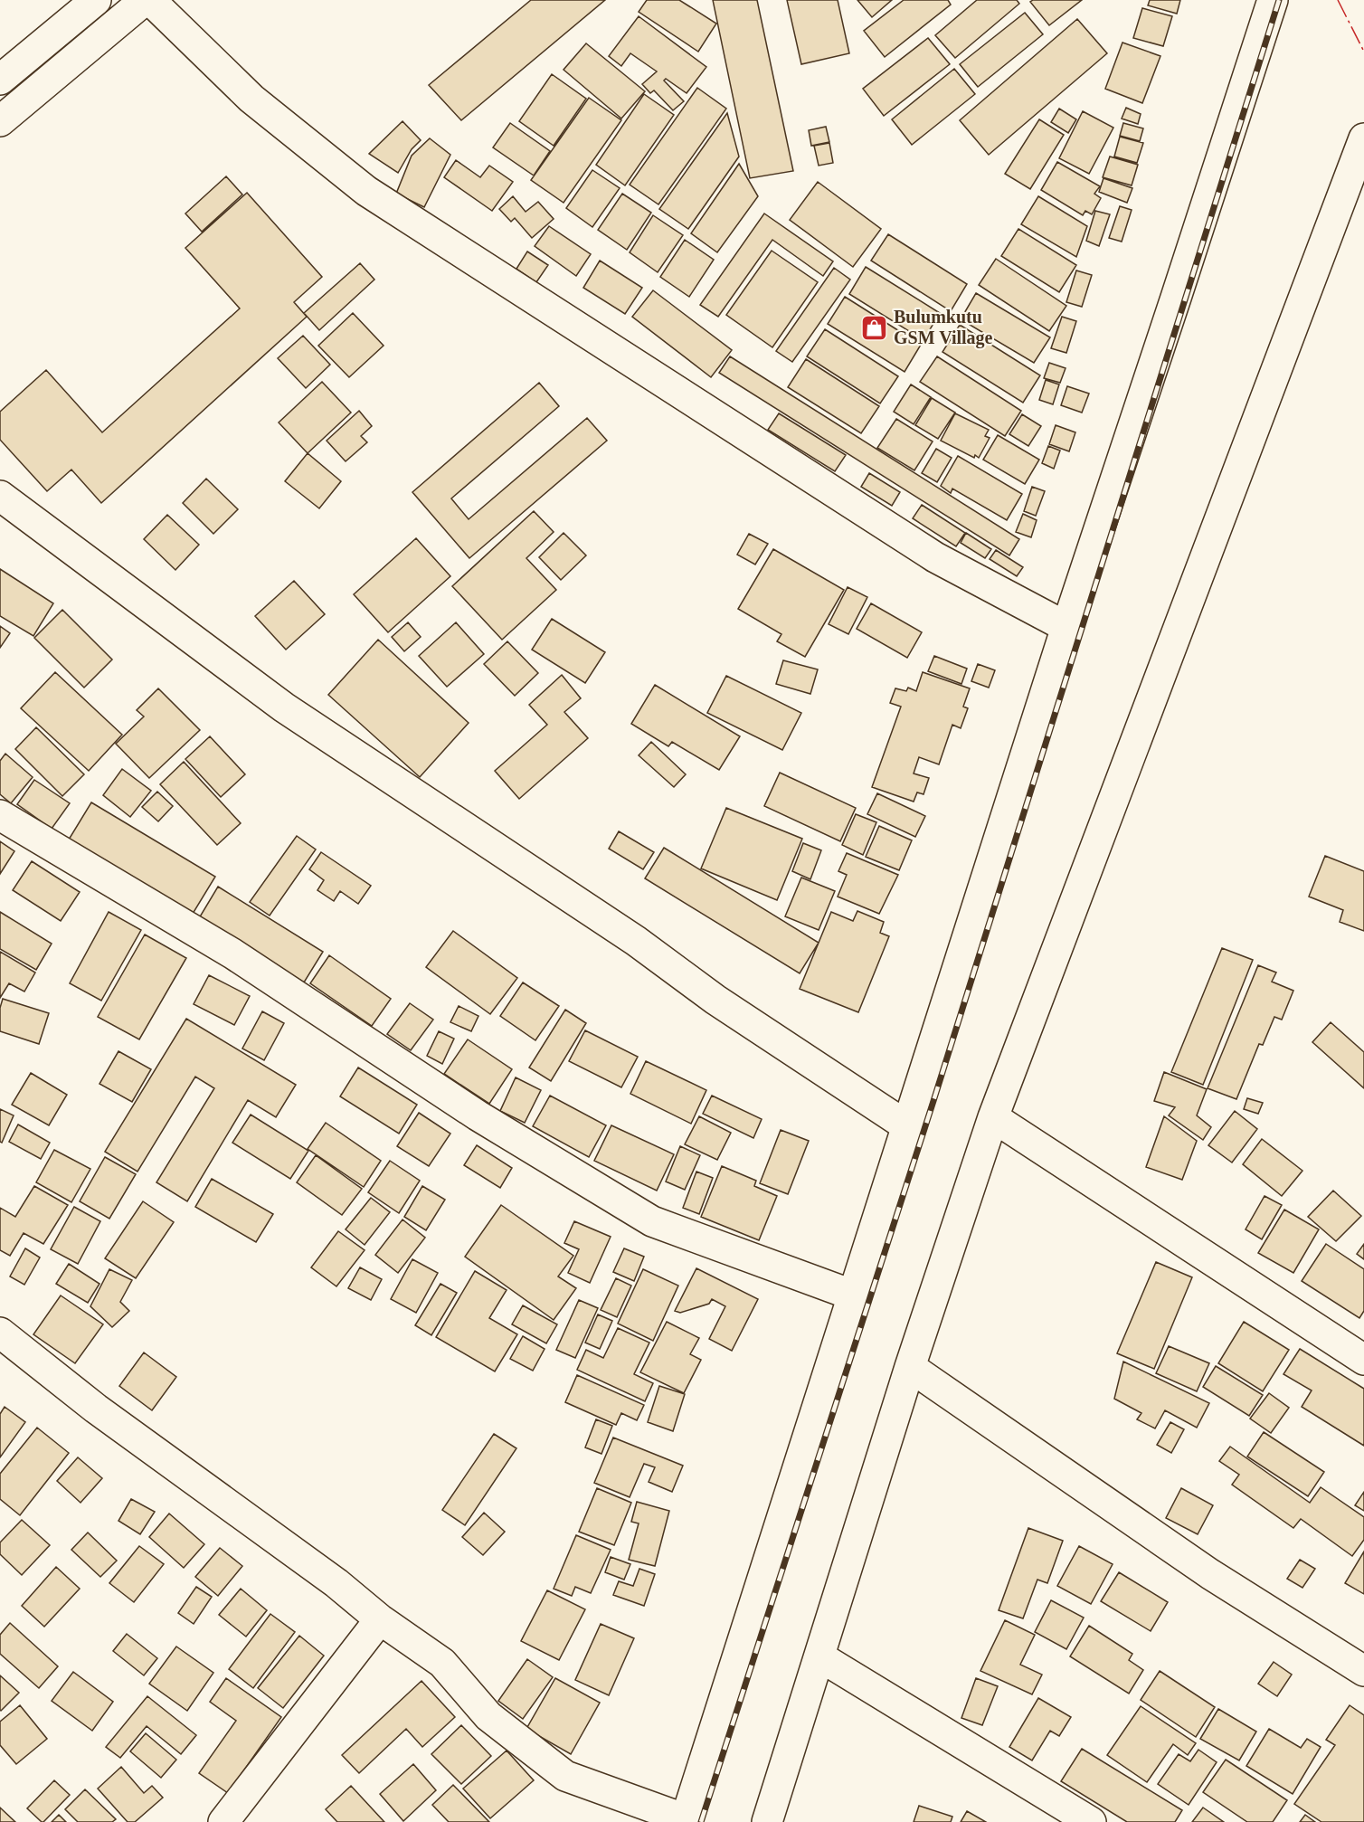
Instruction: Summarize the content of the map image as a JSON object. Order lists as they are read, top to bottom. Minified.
{"places":{"shop":["Bulumkutu GSM Village"]}}
